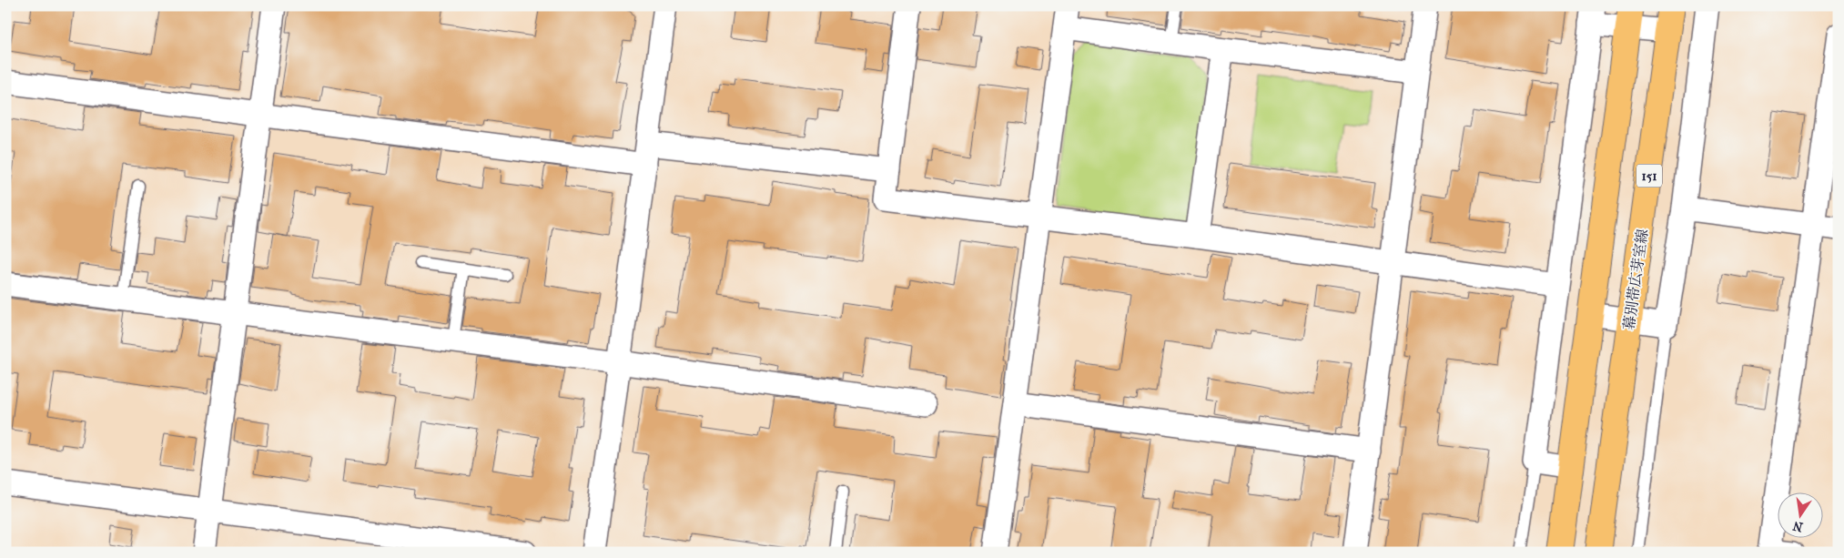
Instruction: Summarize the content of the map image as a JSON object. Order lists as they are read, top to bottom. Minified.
{"streets":{"main road":["151","幕別帯広芽室線"]},"north":"bottom"}
